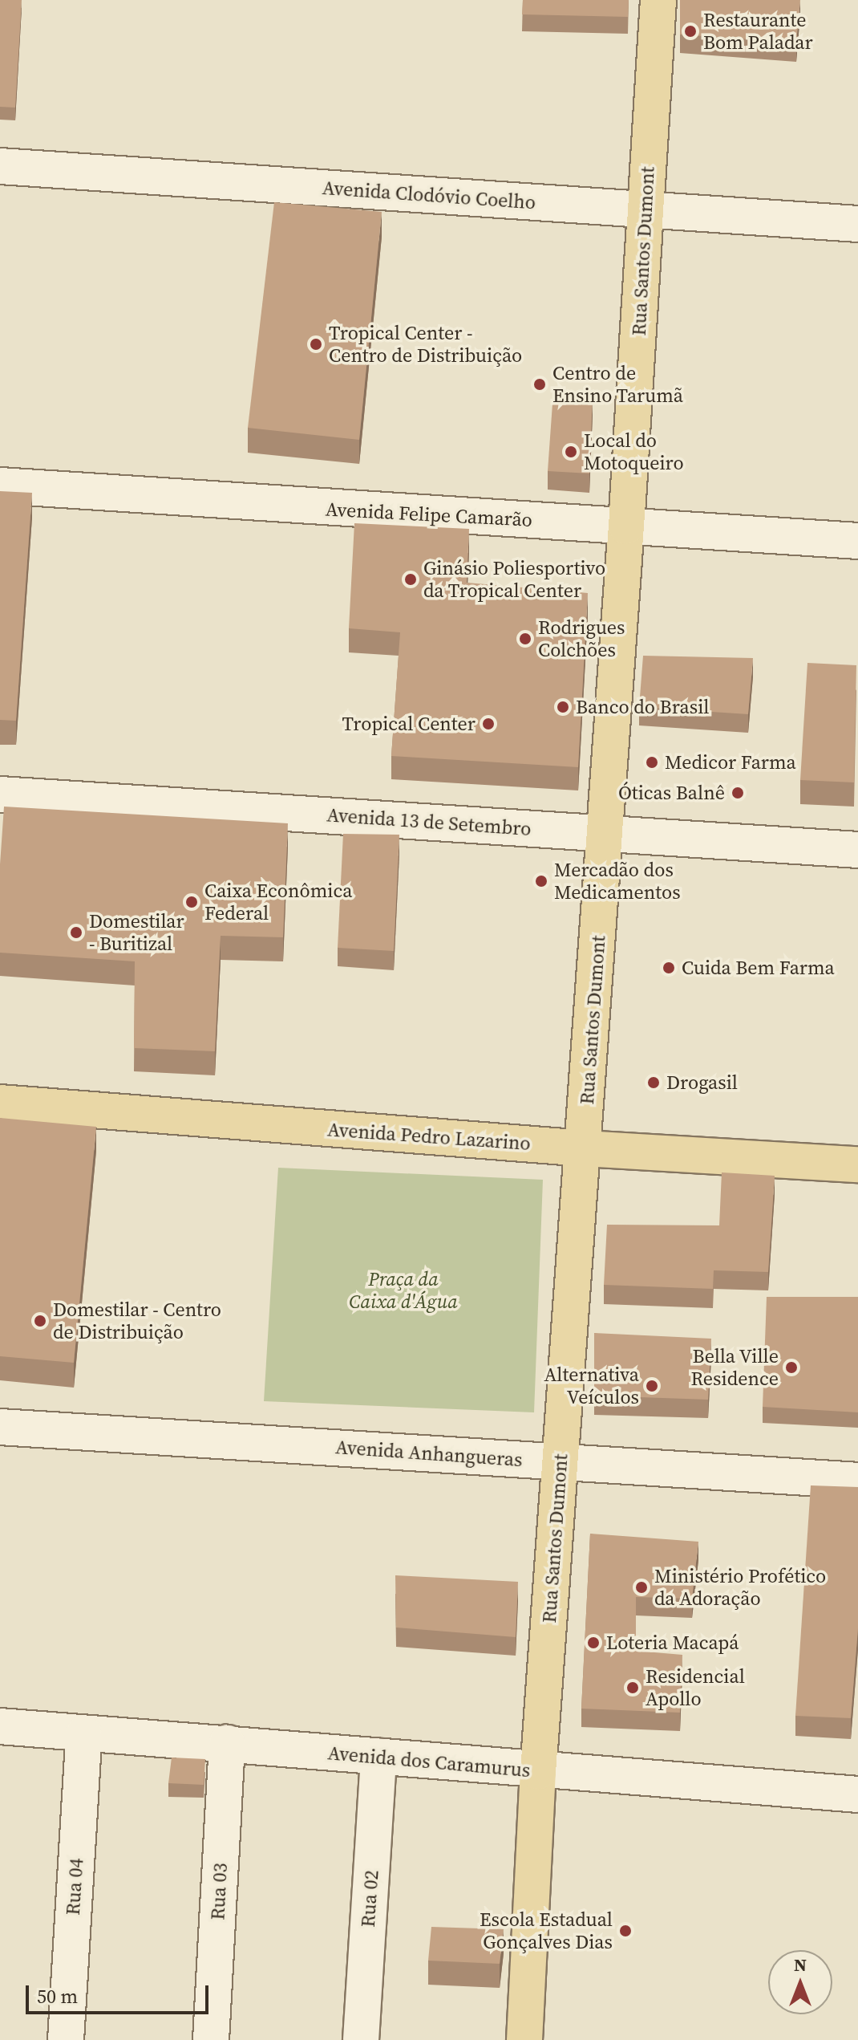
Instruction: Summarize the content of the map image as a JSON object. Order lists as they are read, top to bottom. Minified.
{"streets":{"main road":["Rua Santos Dumont","Avenida Pedro Lazarino"],"street":["Avenida Clodóvio Coelho","Avenida Felipe Camarão","Avenida 13 de Setembro","Avenida Anhangueras","Avenida dos Caramurus","Rua 04","Rua 03","Rua 02"]},"crossings":[["Avenida Clodóvio Coelho","Rua Santos Dumont"],["Rua Santos Dumont","Avenida Felipe Camarão"],["Rua Santos Dumont","Avenida 13 de Setembro"],["Rua Santos Dumont","Avenida Pedro Lazarino"],["Rua Santos Dumont","Avenida Anhangueras"],["Rua Santos Dumont","Avenida dos Caramurus"],["Avenida dos Caramurus","Rua 04"],["Avenida dos Caramurus","Rua 03"],["Avenida dos Caramurus","Rua 02"]],"parks":["Praça da Caixa d'Água"],"places":["Restaurante Bom Paladar","Tropical Center - Centro de Distribuição","Centro de Ensino Tarumã","Local do Motoqueiro","Ginásio Poliesportivo da Tropical Center","Rodrigues Colchões","Banco do Brasil","Tropical Center","Medicor Farma","Óticas Balnê","Mercadão dos Medicamentos","Caixa Econômica Federal","Domestilar - Buritizal","Cuida Bem Farma","Drogasil","Domestilar - Centro de Distribuição","Bella Ville Residence","Alternativa Veículos","Ministério Profético da Adoração","Loteria Macapá","Residencial Apollo","Escola Estadual Gonçalves Dias"],"scale_bar":"50 m","north":"top"}
